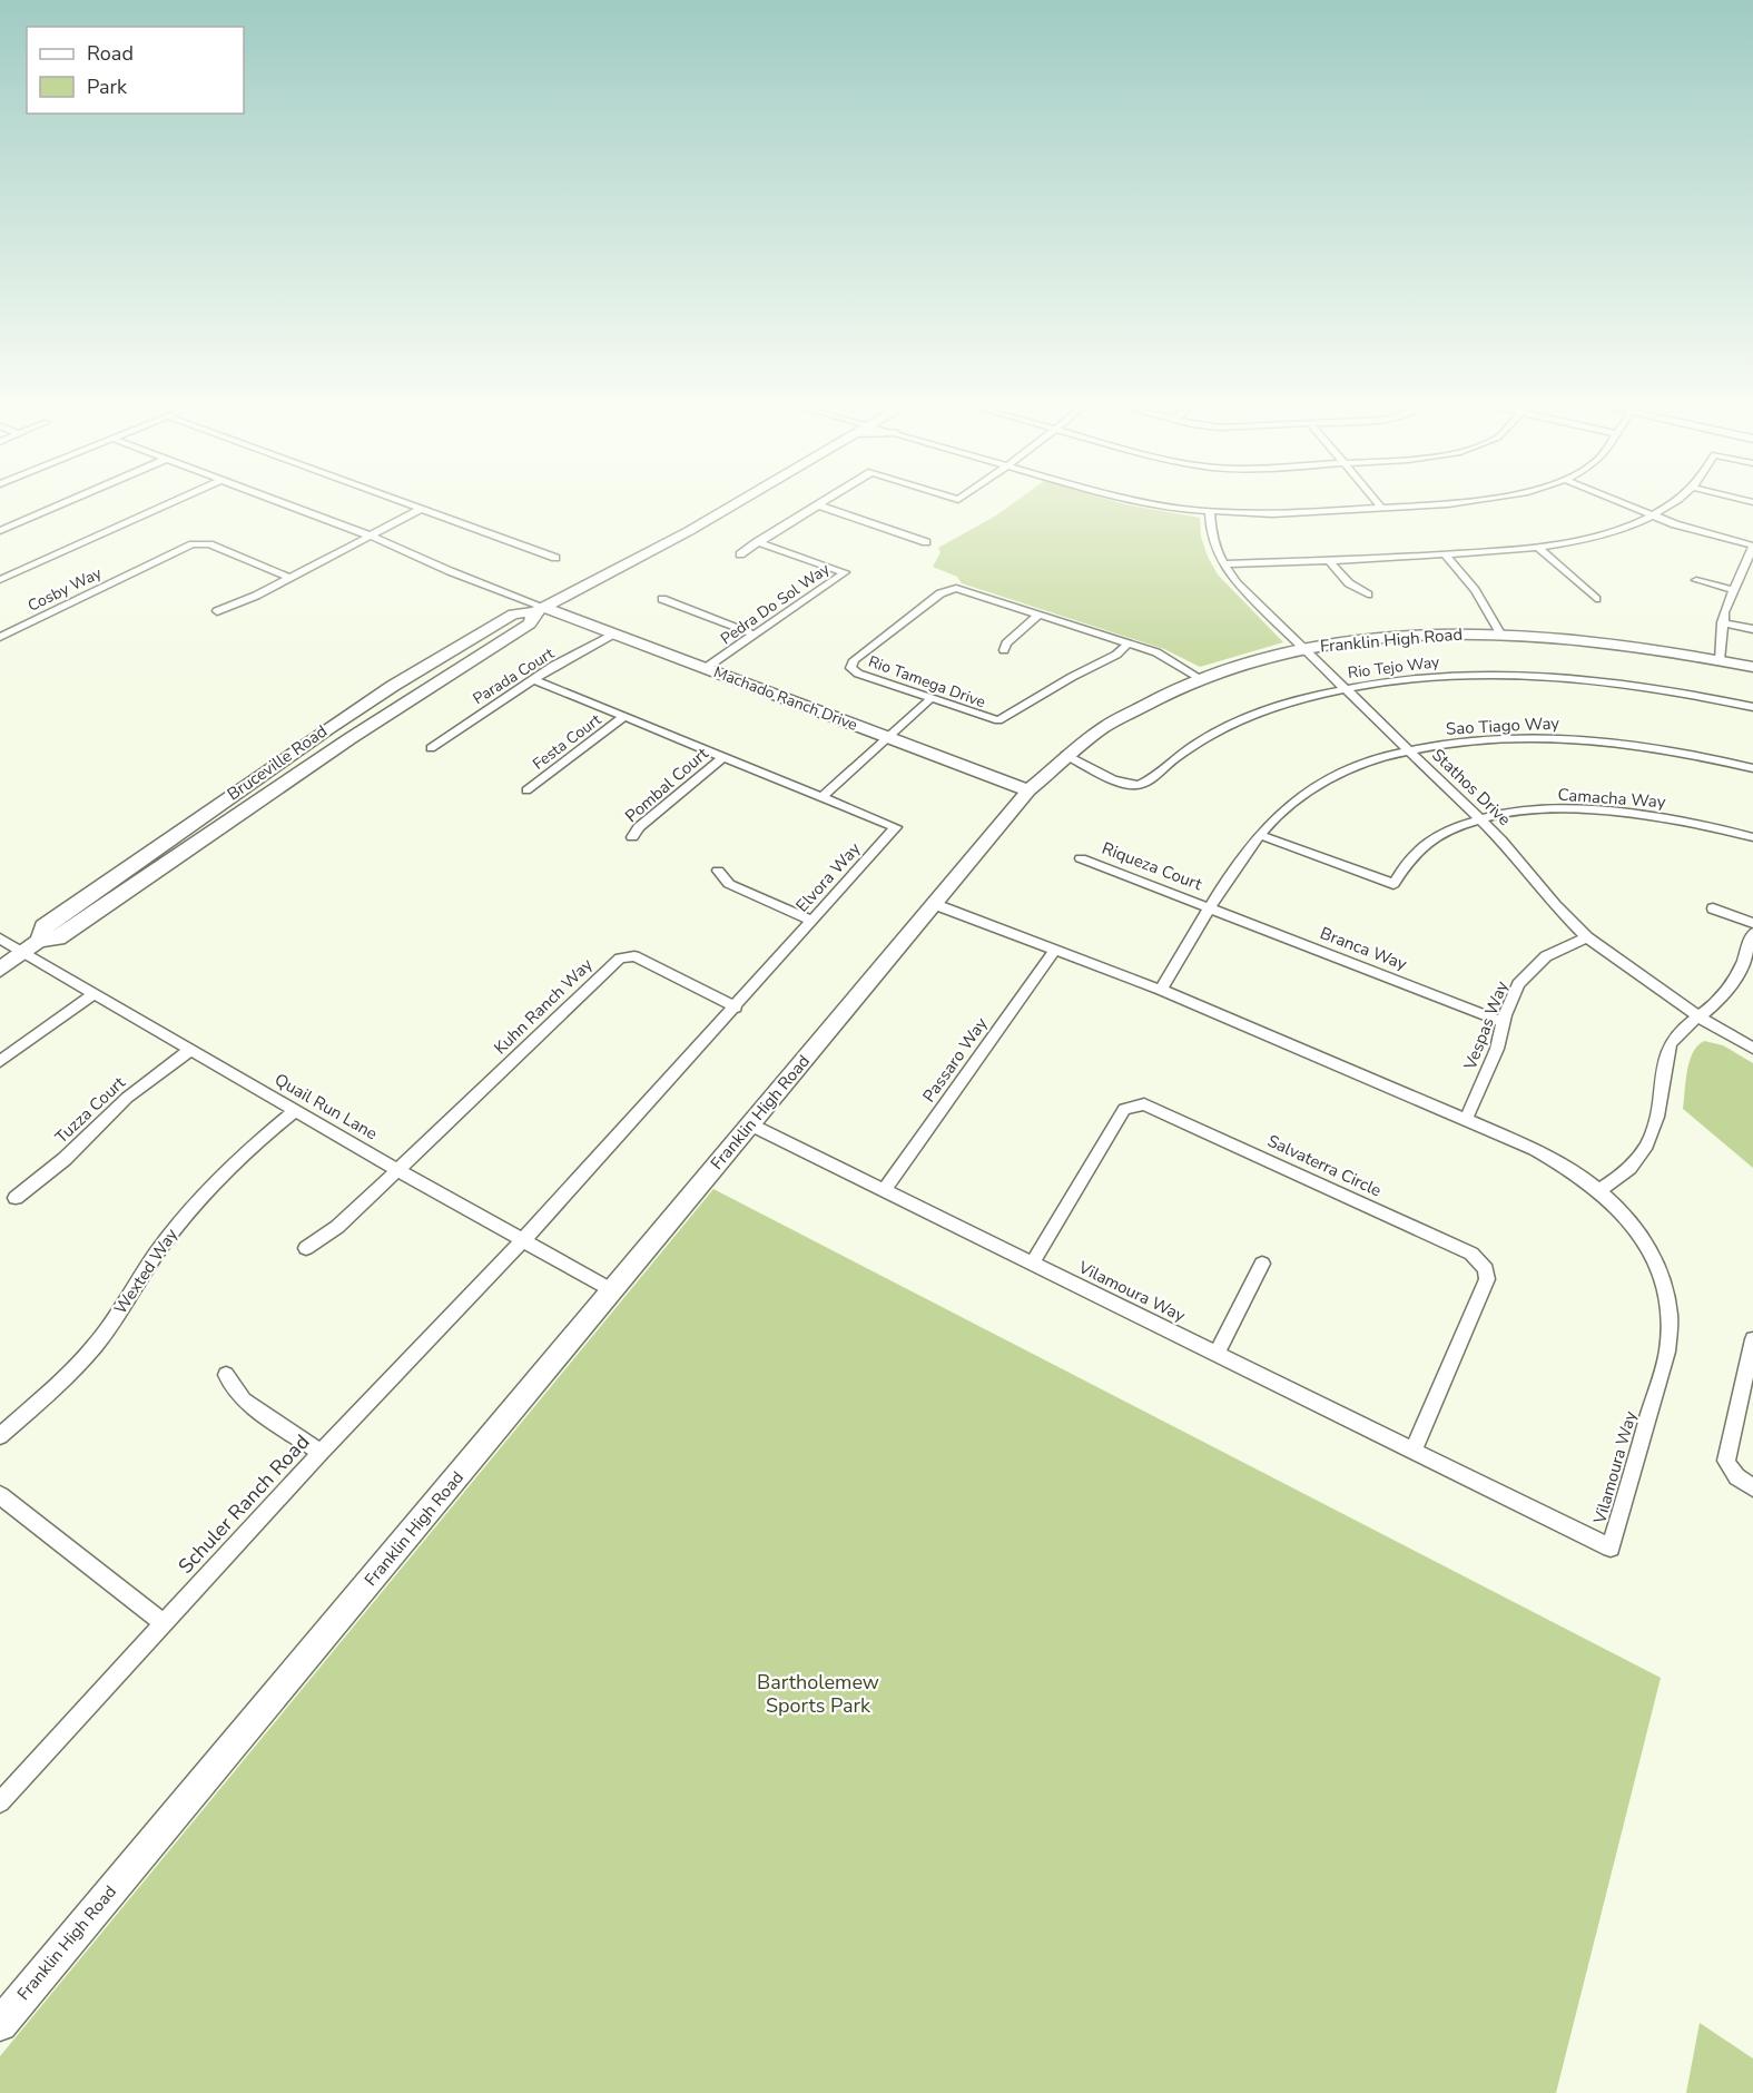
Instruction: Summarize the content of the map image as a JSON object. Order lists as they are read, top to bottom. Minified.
{"streets":{"street":["Cosby Way","Pedra Do Sol Way","Franklin High Road","Rio Tejo Way","Parada Court","Rio Tamega Drive","Machado Ranch Drive","Sao Tiago Way","Festa Court","Bruceville Road","Pombal Court","Stathos Drive","Camacha Way","Riqueza Court","Elvora Way","Branca Way","Kuhn Ranch Way","Vespas Way","Passaro Way","Quail Run Lane","Tuzza Court","Salvaterra Circle","Wexted Way","Vilamoura Way","Schuler Ranch Road"]},"crossings":[["Pedra Do Sol Way","Machado Ranch Drive"],["Franklin High Road","Rio Tejo Way"],["Franklin High Road","Rio Tamega Drive"],["Franklin High Road","Machado Ranch Drive"],["Franklin High Road","Stathos Drive"],["Franklin High Road","Quail Run Lane"],["Franklin High Road","Vilamoura Way"],["Rio Tejo Way","Stathos Drive"],["Parada Court","Machado Ranch Drive"],["Parada Court","Elvora Way"],["Machado Ranch Drive","Bruceville Road"],["Sao Tiago Way","Stathos Drive"],["Sao Tiago Way","Camacha Way"],["Sao Tiago Way","Riqueza Court"],["Sao Tiago Way","Branca Way"],["Sao Tiago Way","Vilamoura Way"],["Festa Court","Elvora Way"],["Bruceville Road","Quail Run Lane"],["Pombal Court","Elvora Way"],["Stathos Drive","Camacha Way"],["Stathos Drive","Vespas Way"],["Riqueza Court","Branca Way"],["Elvora Way","Kuhn Ranch Way"],["Elvora Way","Quail Run Lane"],["Elvora Way","Schuler Ranch Road"],["Branca Way","Vespas Way"],["Kuhn Ranch Way","Quail Run Lane"],["Vespas Way","Vilamoura Way"],["Passaro Way","Vilamoura Way"],["Quail Run Lane","Tuzza Court"],["Quail Run Lane","Wexted Way"],["Quail Run Lane","Schuler Ranch Road"],["Salvaterra Circle","Vilamoura Way"]],"parks":["Bartholemew Sports Park"],"legend":["Road","Park"]}
